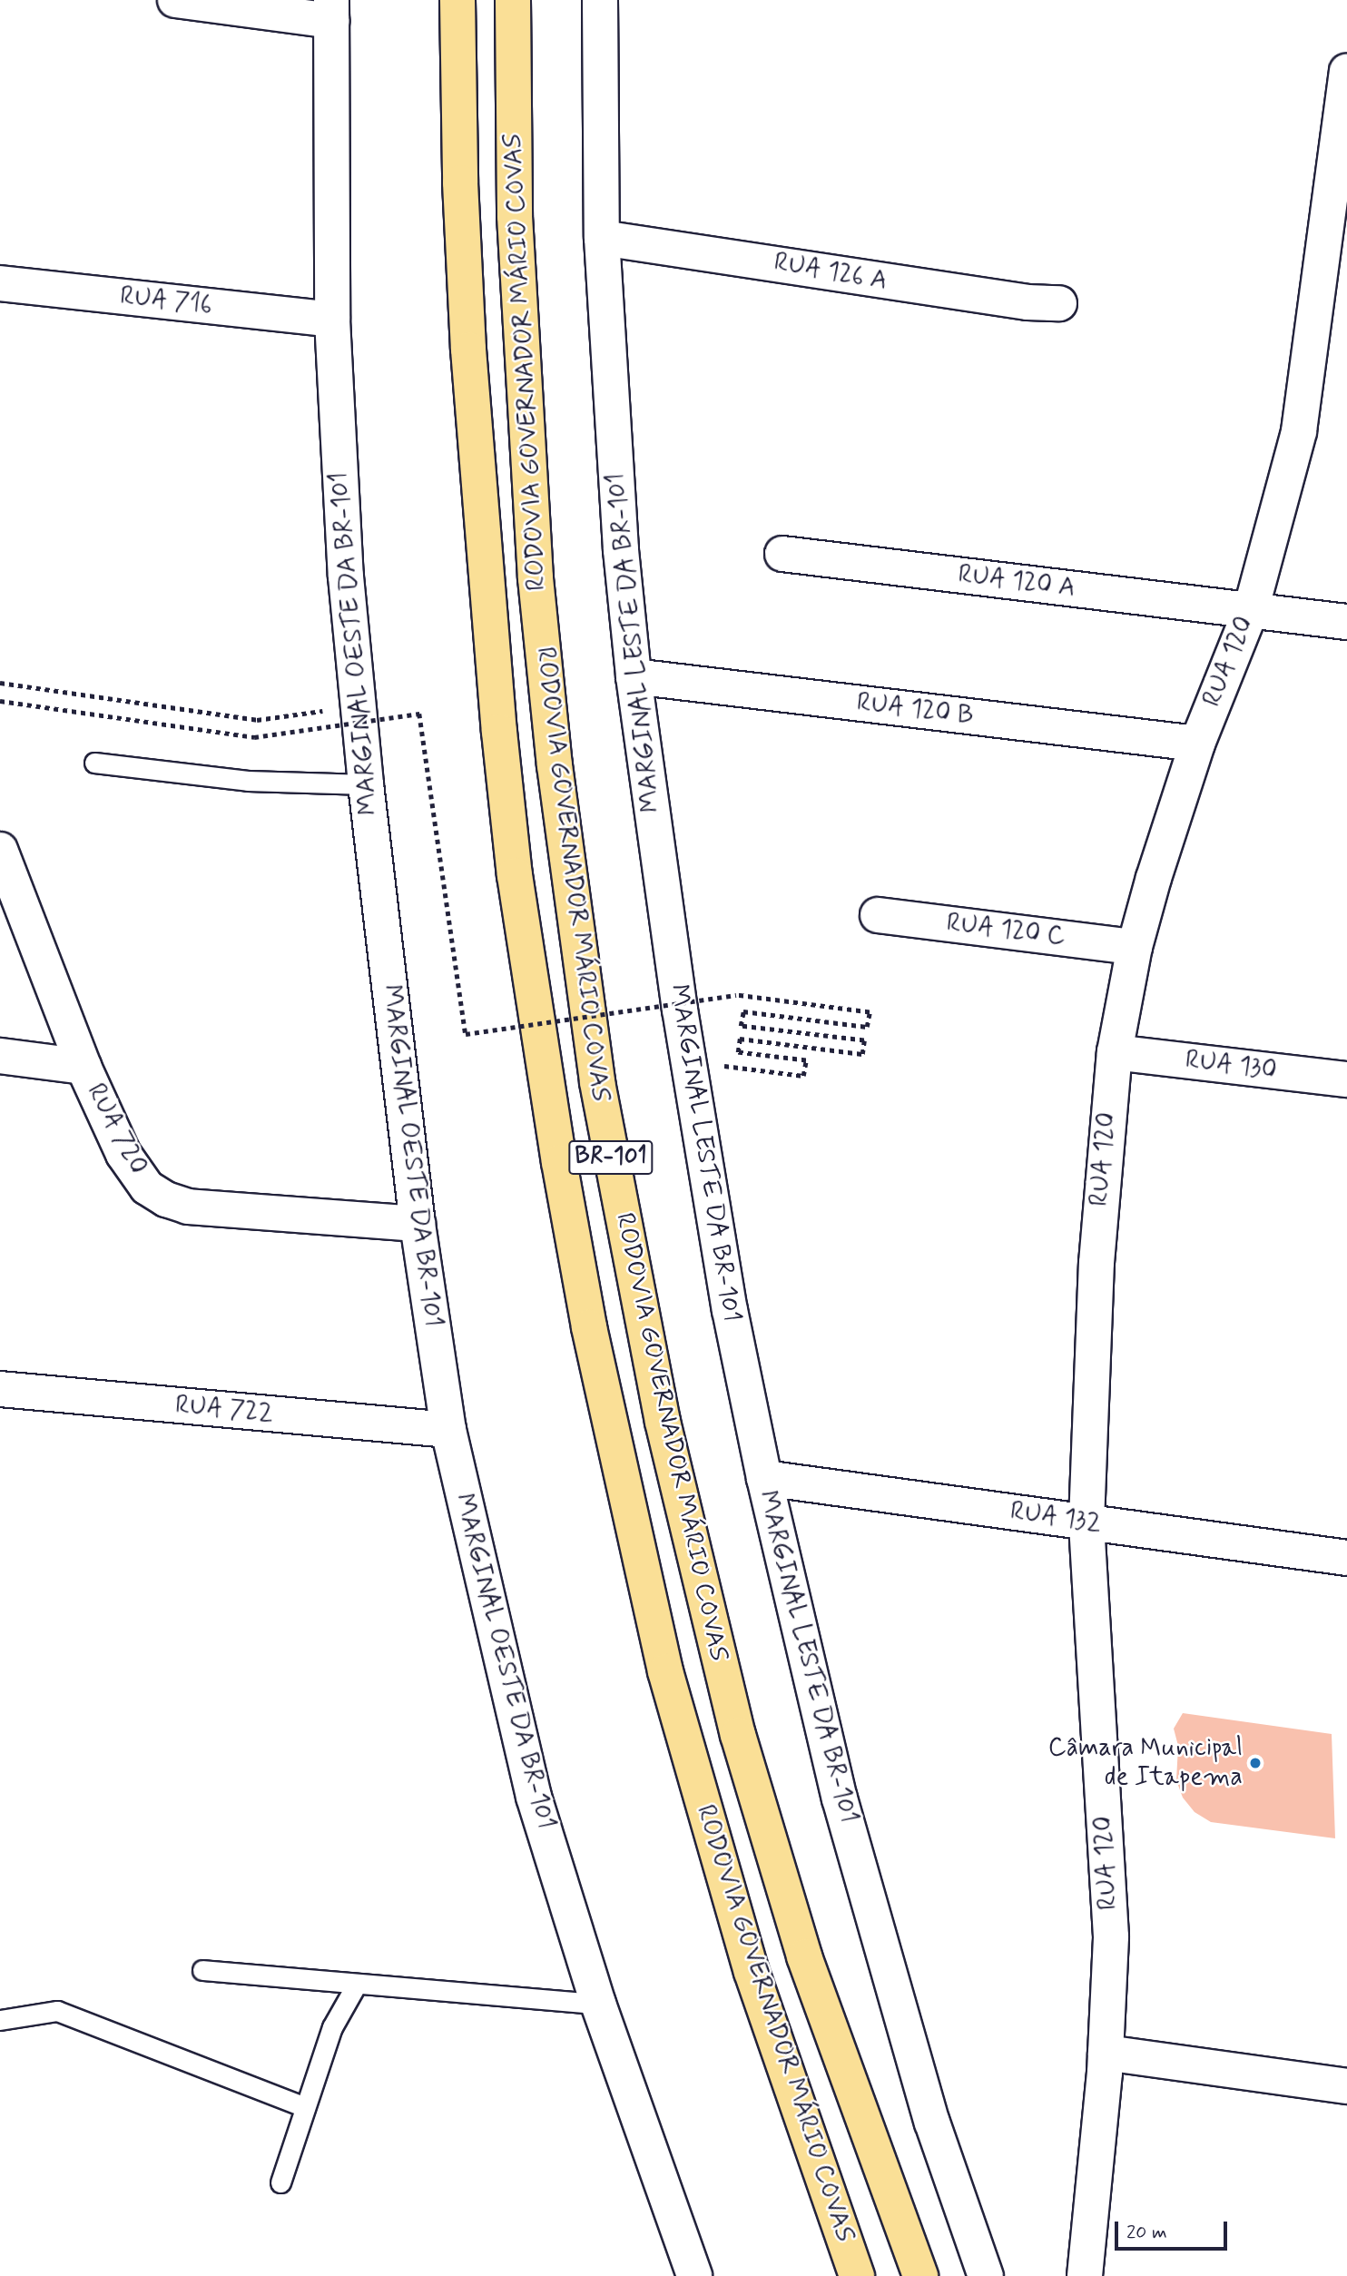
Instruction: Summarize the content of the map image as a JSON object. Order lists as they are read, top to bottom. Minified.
{"streets":{"highway":["RODOVIA GOVERNADOR MÁRIO COVAS","BR-101"],"street":["RUA 126 A","RUA 716","RUA 120 A","MARGINAL LESTE DA BR-101","MARGINAL OESTE DA BR-101","RUA 120","RUA 120 B","RUA 120 C","RUA 130","RUA 720","RUA 722","RUA 132"]},"crossings":[["RUA 126 A","MARGINAL LESTE DA BR-101"],["RUA 716","MARGINAL OESTE DA BR-101"],["RUA 120 A","RUA 120"],["MARGINAL LESTE DA BR-101","RUA 120 B"],["MARGINAL LESTE DA BR-101","RUA 132"],["MARGINAL OESTE DA BR-101","RUA 720"],["MARGINAL OESTE DA BR-101","RUA 722"],["RUA 120","RUA 120 B"],["RUA 120","RUA 120 C"],["RUA 120","RUA 130"],["RUA 120","RUA 132"]],"places":["Câmara Municipal de Itapema"],"scale_bar":"20 m"}
